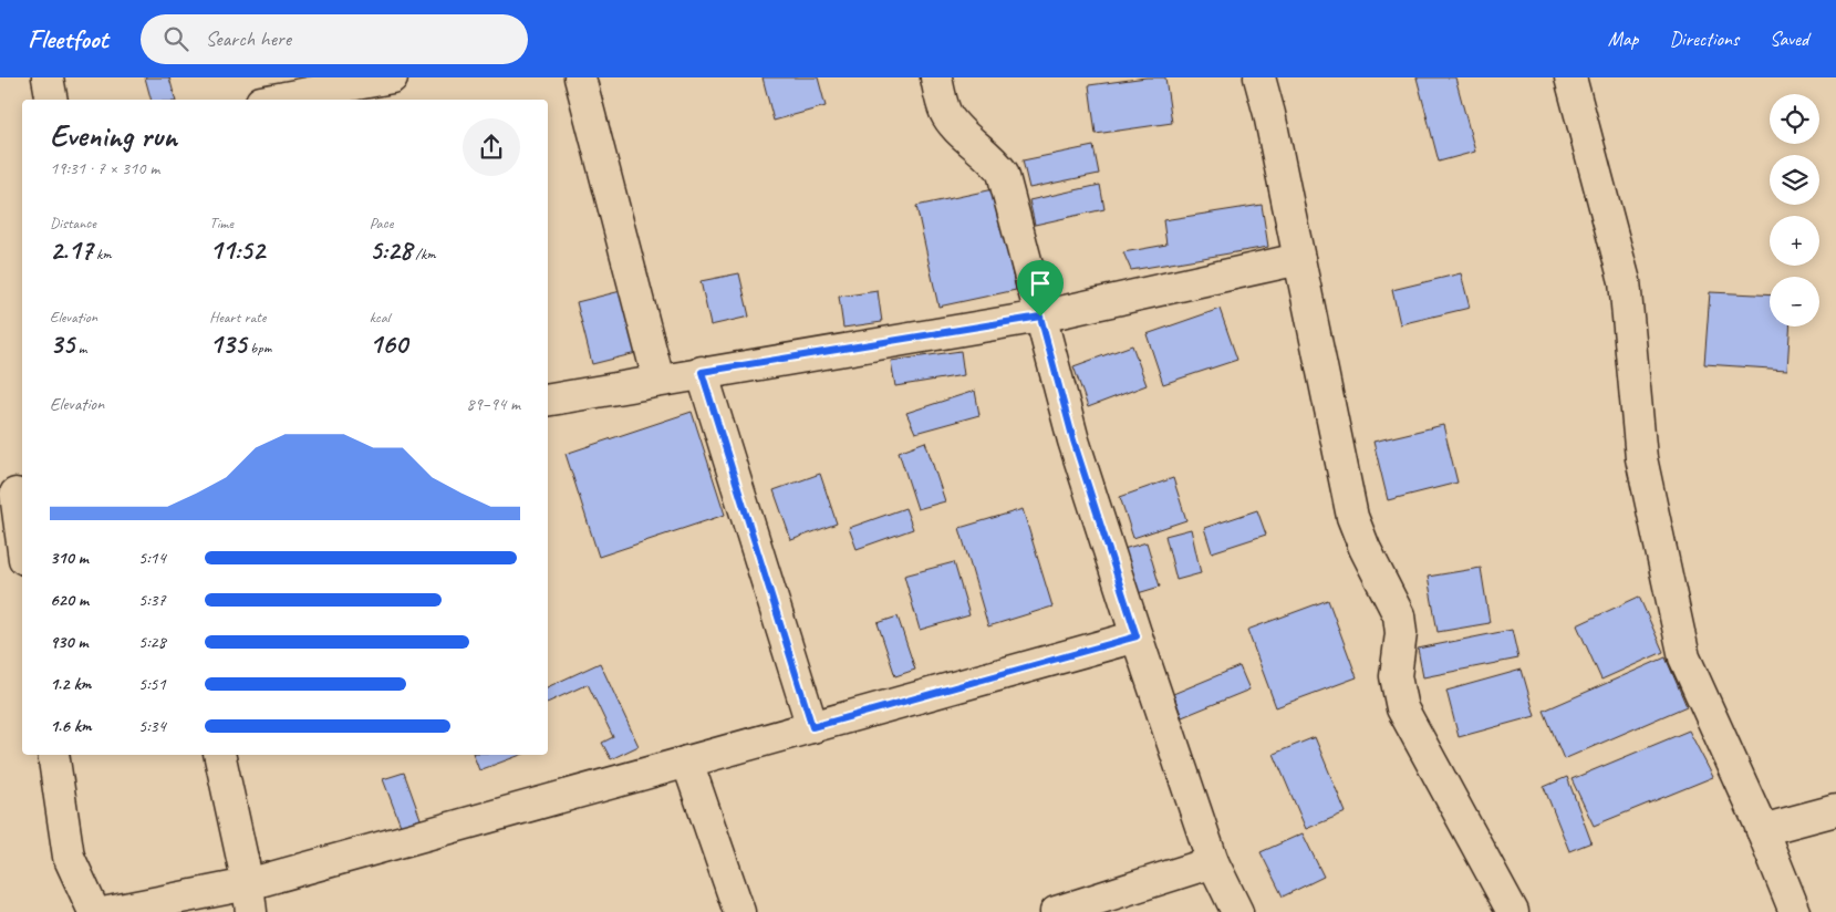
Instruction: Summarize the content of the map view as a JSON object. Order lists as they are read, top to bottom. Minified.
{"page":{"header":"Fleetfoot","search":"Search here","nav":["Map","Directions","Saved"],"map_buttons":["+","−"],"heading":["Evening run","19:31 · 7 × 310 m"],"stats":[["Distance","2.17 km"],["Time","11:52"],["Pace","5:28 /km"],["Elevation","35 m"],["Heart rate","135 bpm"],["kcal","160"]],"chart":["Elevation","89–94 m"],"list":[{"name":"310 m","note":"5:14"},{"name":"620 m","note":"5:37"},{"name":"930 m","note":"5:28"},{"name":"1.2 km","note":"5:51"},{"name":"1.6 km","note":"5:34"}]}}
